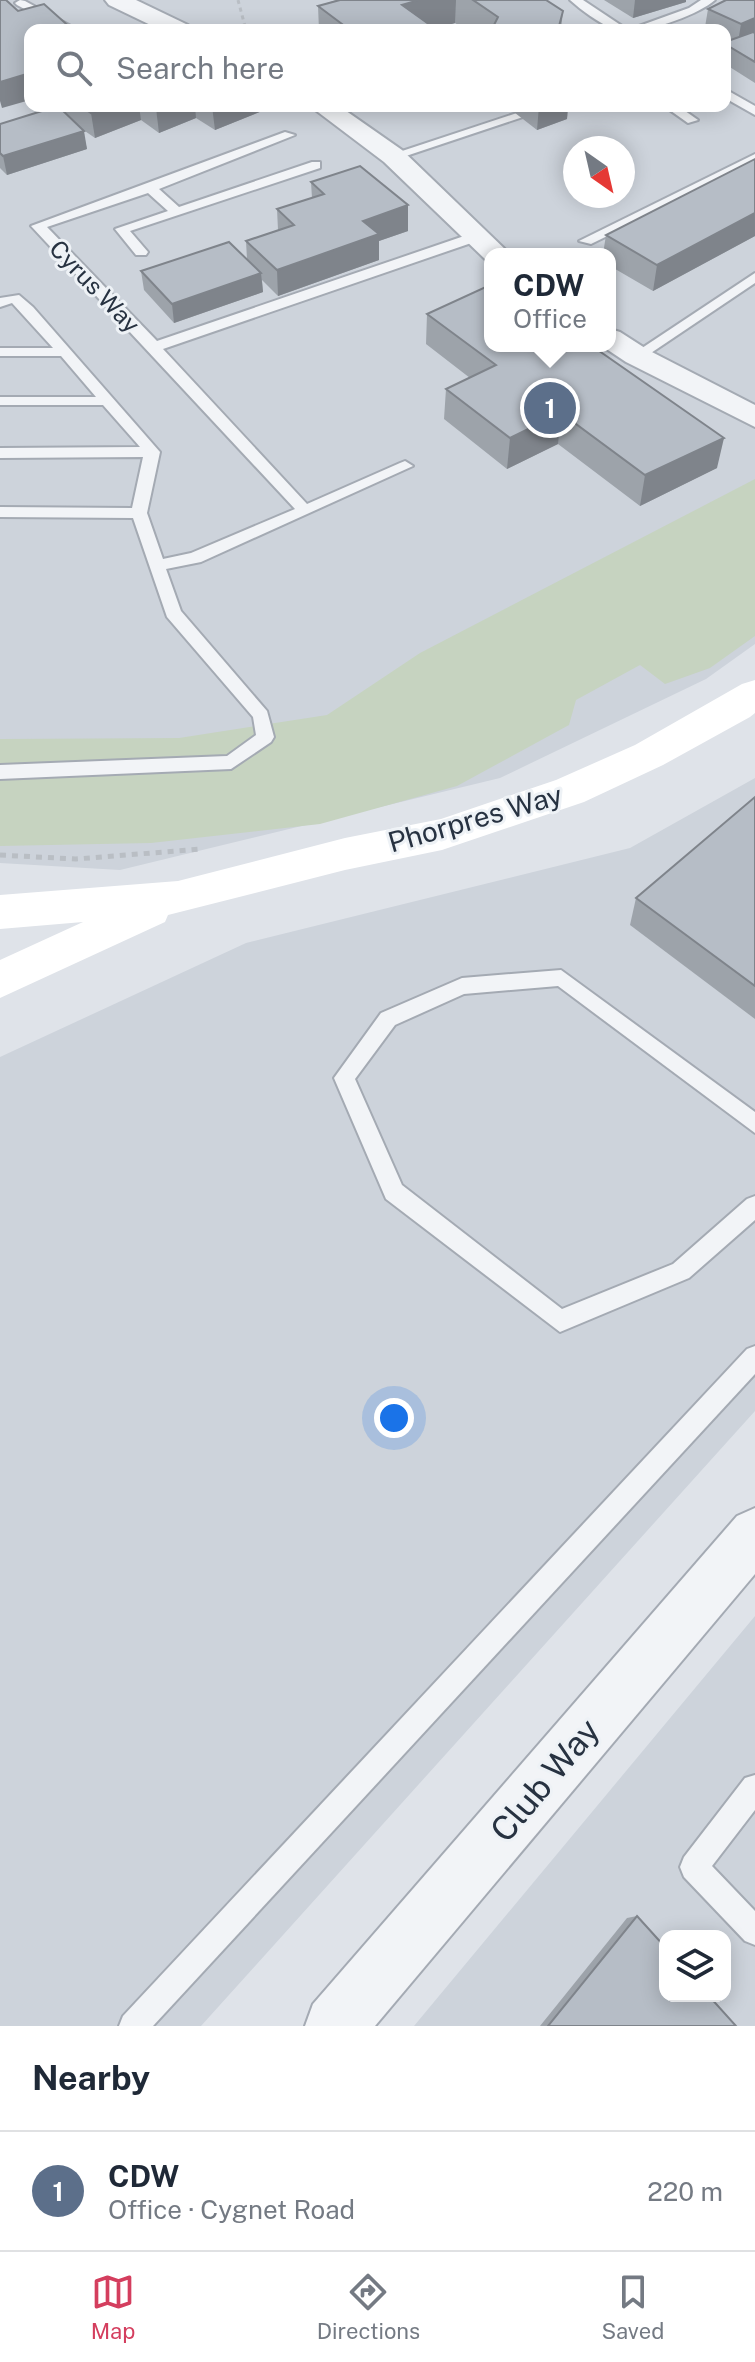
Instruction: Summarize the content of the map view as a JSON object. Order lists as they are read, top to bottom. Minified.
{"streets":{"street":["Phorpres Way","Club Way"],"lane":["Cyrus Way"]},"north":"bottom right","page":{"search":"Search here","popup":["CDW","Office"],"pins":"1","heading":"Nearby","list":[{"mark":"1","name":"CDW","note":"Office · Cygnet Road","value":"220 m"}],"nav":["Map","Directions","Saved"]}}
